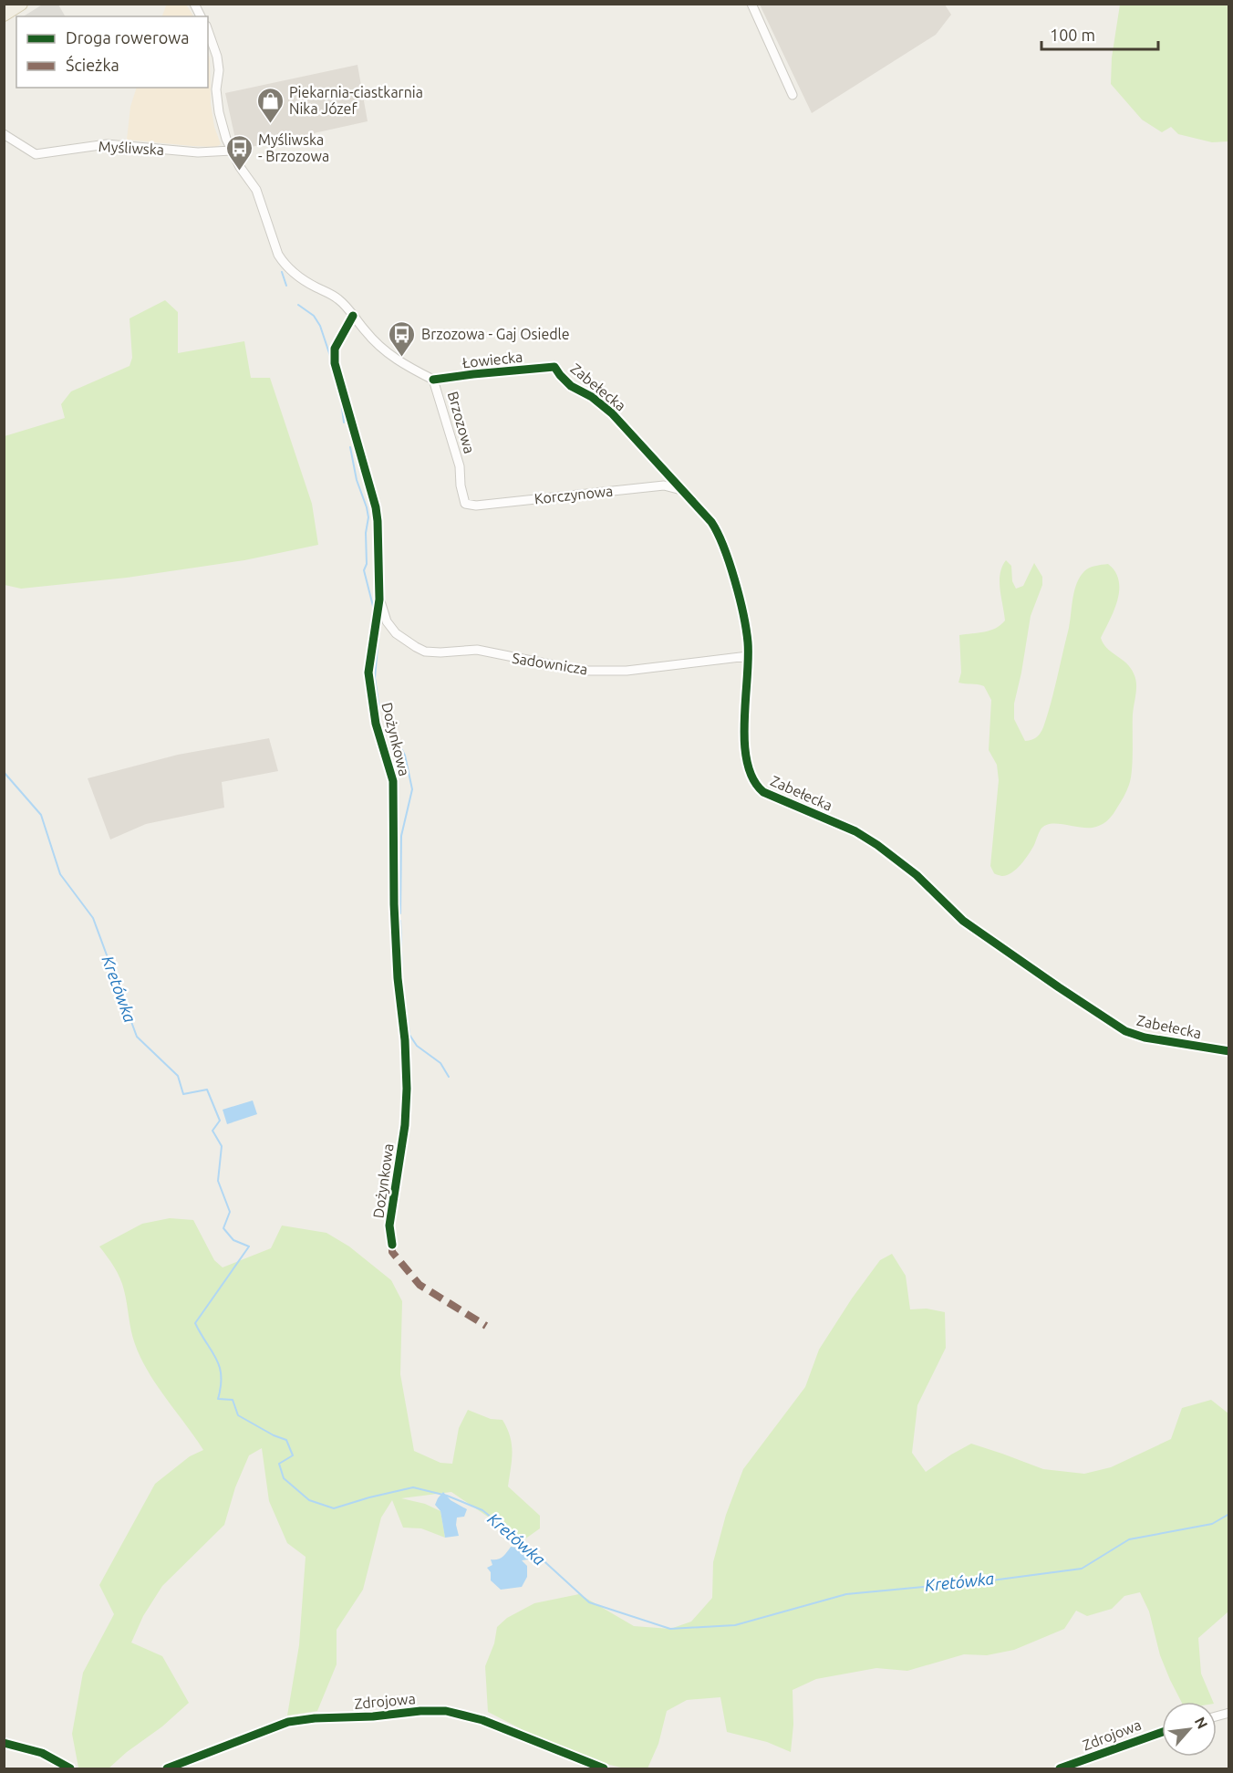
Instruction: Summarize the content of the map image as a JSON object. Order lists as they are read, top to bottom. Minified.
{"streets":{"street":["Myśliwska","Łowiecka","Zabełecka","Brzozowa","Korczynowa","Sadownicza","Dożynkowa","Zdrojowa"]},"crossings":[["Myśliwska","Brzozowa"],["Łowiecka","Zabełecka"],["Łowiecka","Brzozowa"],["Zabełecka","Korczynowa"],["Zabełecka","Sadownicza"],["Brzozowa","Korczynowa"],["Brzozowa","Dożynkowa"],["Sadownicza","Dożynkowa"]],"water":["Kretówka"],"places":{"shop":["Piekarnia-ciastkarnia Nika Józef"],"bus stop":["Myśliwska - Brzozowa","Brzozowa - Gaj Osiedle"]},"legend":["Droga rowerowa","Ścieżka"],"scale_bar":"100 m","north":"top right"}
